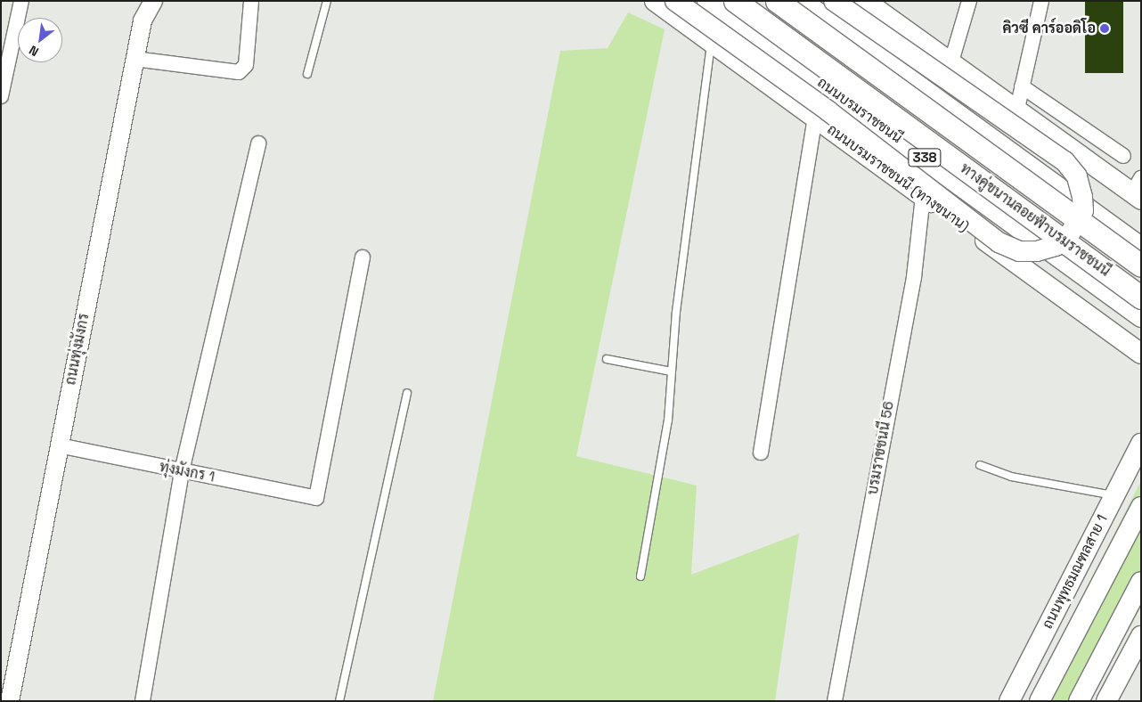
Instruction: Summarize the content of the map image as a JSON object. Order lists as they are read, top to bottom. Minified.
{"streets":{"main road":["ถนนบรมราชชนนี","338","ถนนบรมราชชนนี (ทางขนาน)","ทางคู่ขนานลอยฟ้าบรมราชชนนี","ถนนพุทธมณฑลสาย 1"],"street":["ถนนทุ่งมังกร","บรมราชชนนี 56","ทุ่งมังกร 1"]},"crossings":[["ถนนบรมราชชนนี (ทางขนาน)","บรมราชชนนี 56"],["ถนนทุ่งมังกร","ทุ่งมังกร 1"]],"places":["คิวซี คาร์ออดิโอ"],"north":"bottom left"}
